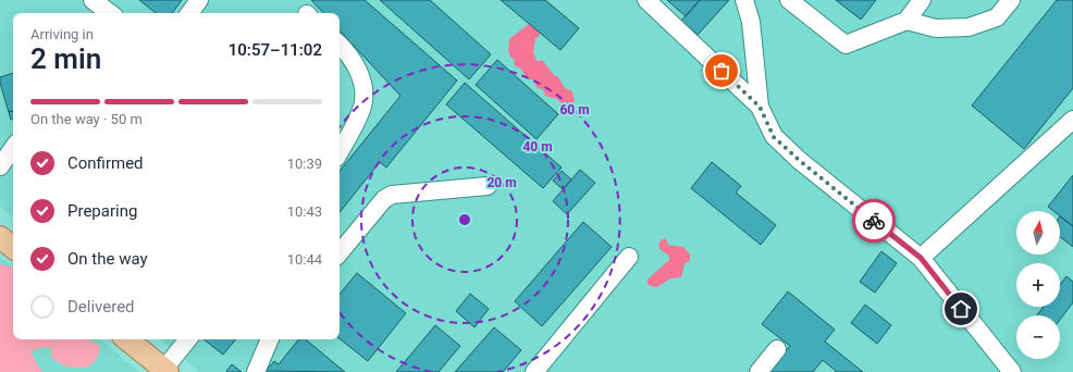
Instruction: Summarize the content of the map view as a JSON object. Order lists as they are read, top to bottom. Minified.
{"north":"top","page":{"heading":["2 min","Arriving in","10:57–11:02"],"bar":"On the way · 50 m","list":[["Confirmed","10:39"],["Preparing","10:43"],["On the way","10:44"],"Delivered"],"map_buttons":["+","−"]},"rings":["60 m","40 m","20 m"]}
